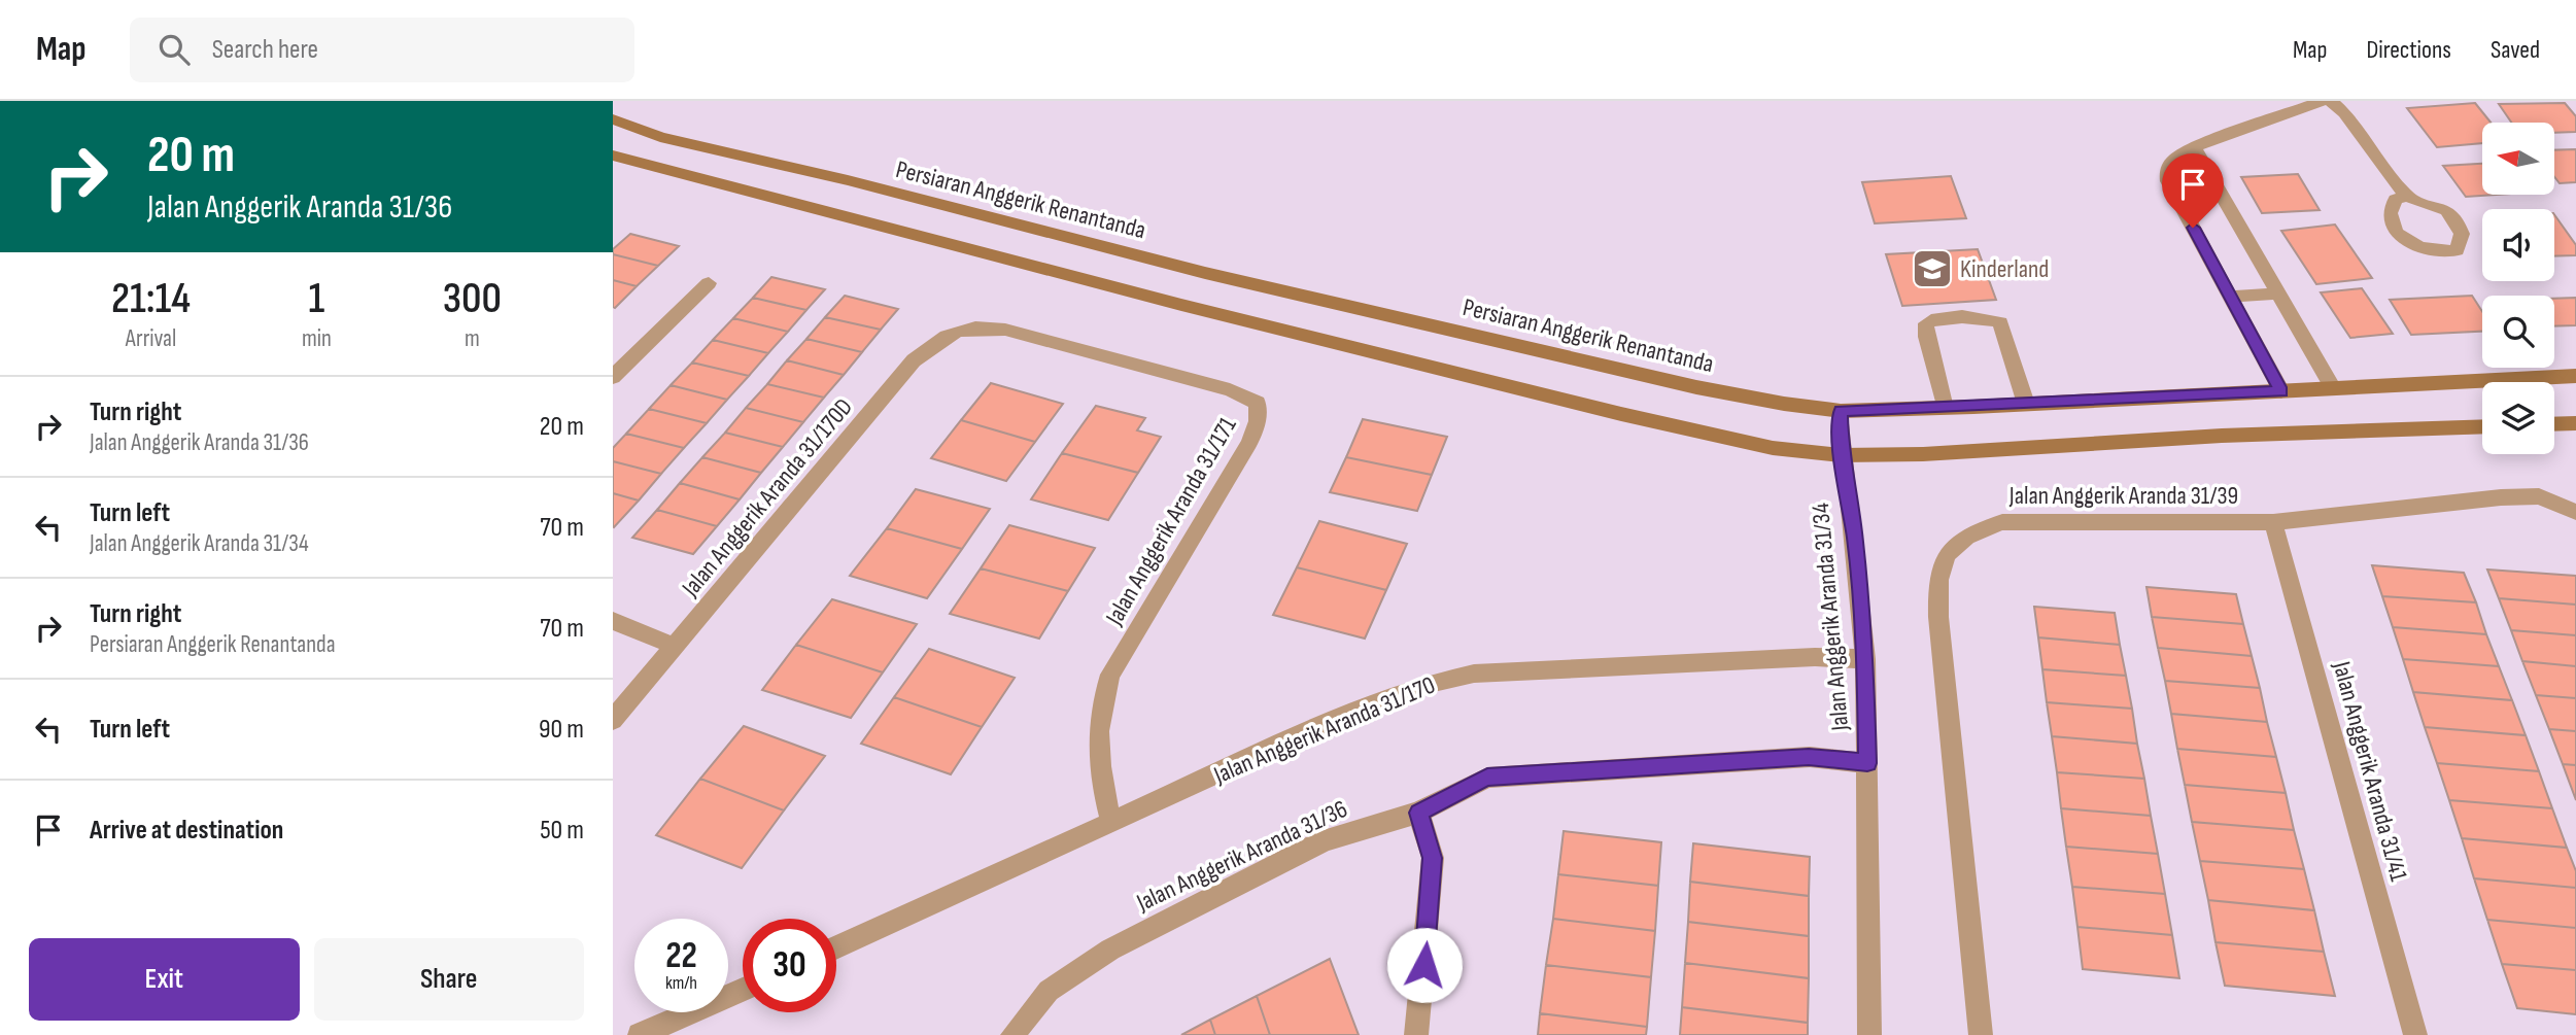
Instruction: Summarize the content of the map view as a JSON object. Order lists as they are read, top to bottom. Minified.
{"streets":{"main road":["Persiaran Anggerik Renantanda"],"street":["Jalan Anggerik Aranda 31/39","Jalan Anggerik Aranda 31/170D","Jalan Anggerik Aranda 31/171","Jalan Anggerik Aranda 31/34","Jalan Anggerik Aranda 31/170","Jalan Anggerik Aranda 31/41","Jalan Anggerik Aranda 31/36"]},"crossings":[["Persiaran Anggerik Renantanda","Jalan Anggerik Aranda 31/34"],["Jalan Anggerik Aranda 31/39","Jalan Anggerik Aranda 31/41"],["Jalan Anggerik Aranda 31/170D","Jalan Anggerik Aranda 31/171"],["Jalan Anggerik Aranda 31/171","Jalan Anggerik Aranda 31/170"],["Jalan Anggerik Aranda 31/34","Jalan Anggerik Aranda 31/170"],["Jalan Anggerik Aranda 31/34","Jalan Anggerik Aranda 31/36"]],"places":{"school or university":["Kinderland"]},"north":"left","page":{"header":"Map","search":"Search here","nav":["Map","Directions","Saved"],"turn":["20 m","Jalan Anggerik Aranda 31/36"],"eta":["21:14","Arrival","1","min","300","m"],"list":[{"name":"Turn right","note":"Jalan Anggerik Aranda 31/36","value":"20 m"},{"name":"Turn left","note":"Jalan Anggerik Aranda 31/34","value":"70 m"},{"name":"Turn right","note":"Persiaran Anggerik Renantanda","value":"70 m"},{"name":"Turn left","value":"90 m"},{"name":"Arrive at destination","value":"50 m"}],"speed":"22 km/h","limit":"30","buttons":["Exit","Share"]}}
